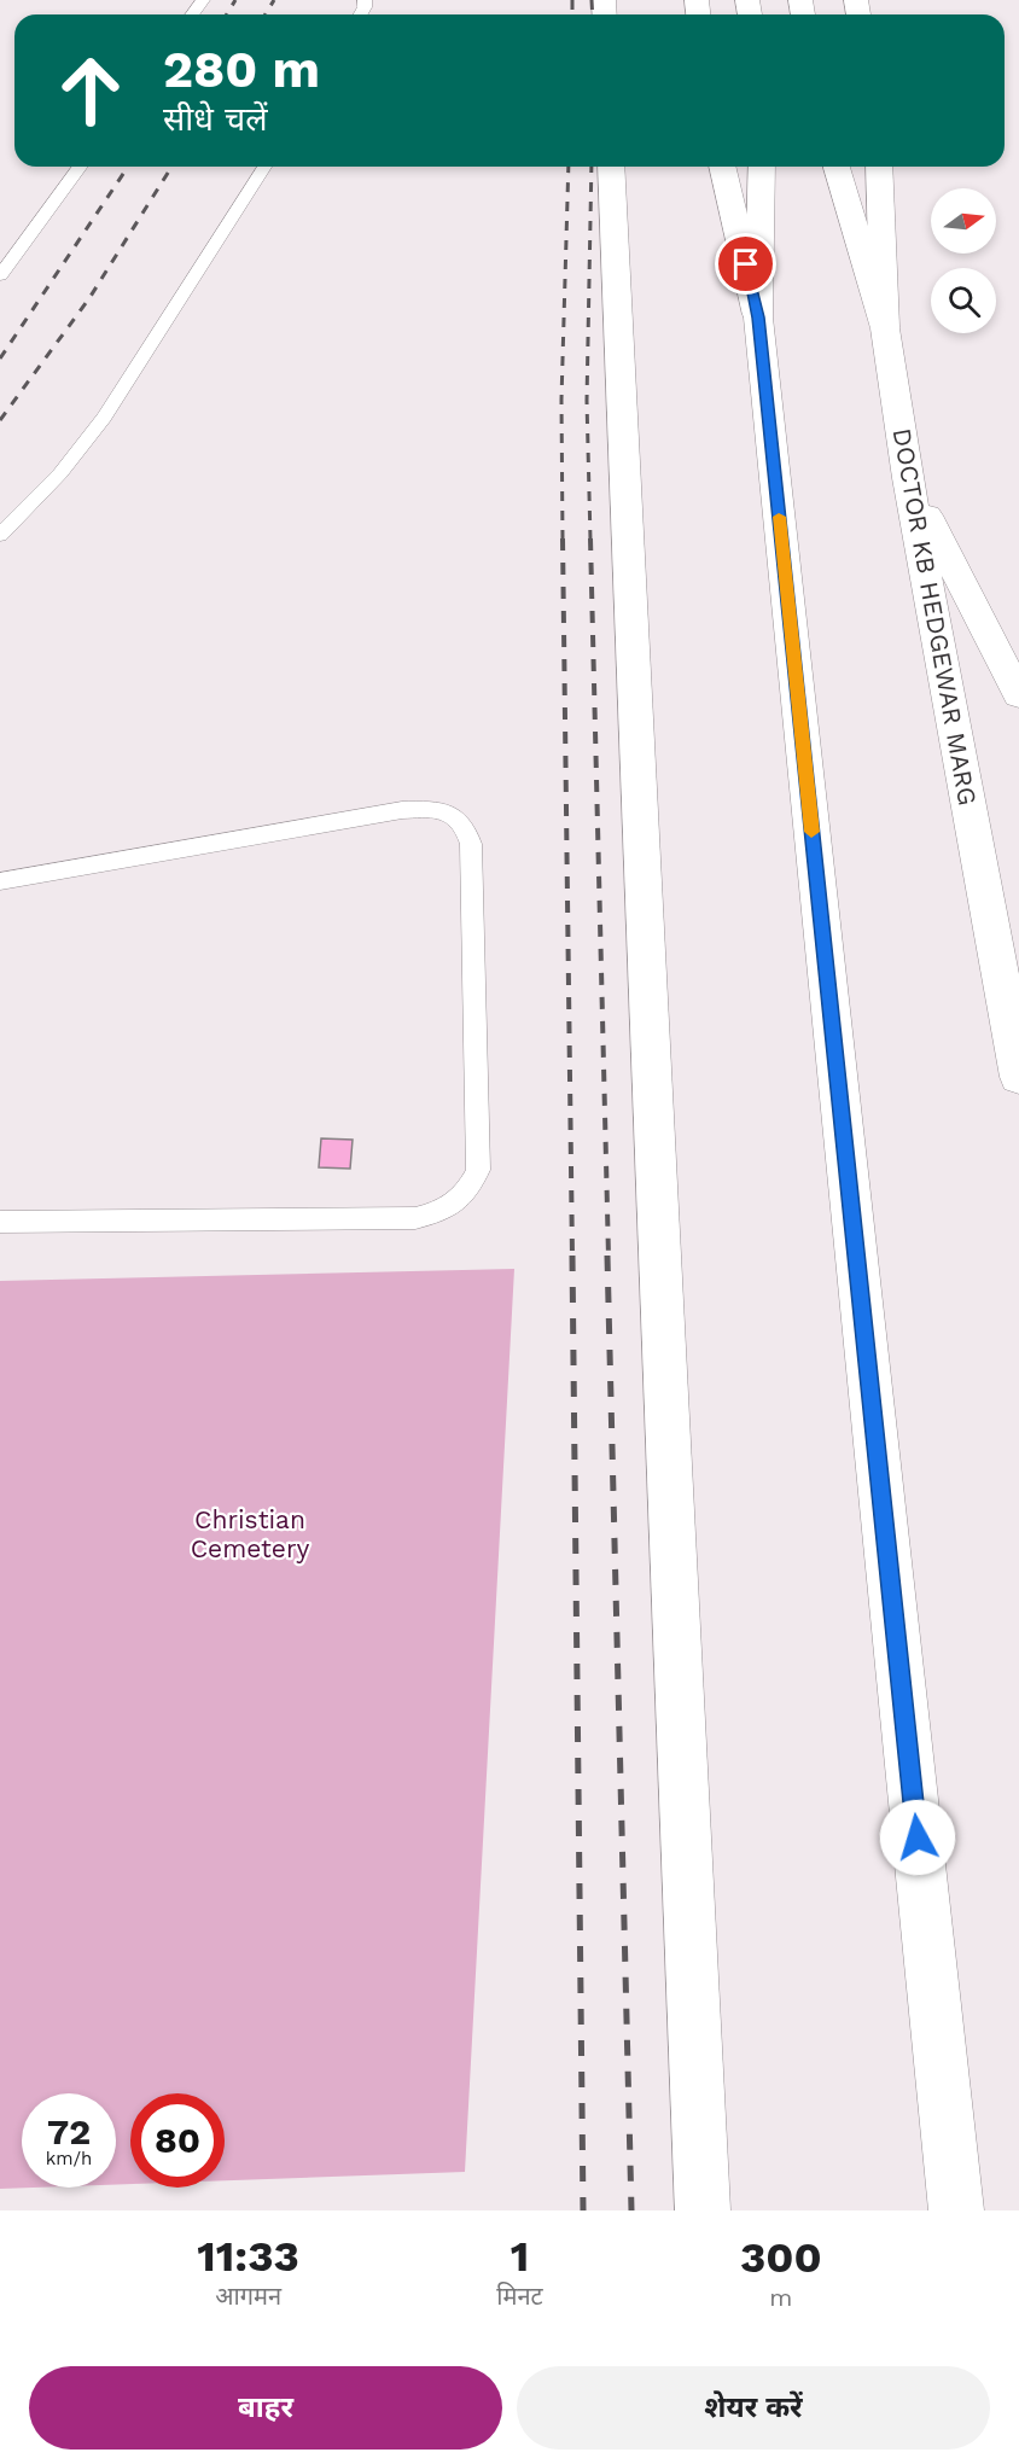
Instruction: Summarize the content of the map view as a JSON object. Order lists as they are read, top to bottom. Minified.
{"streets":{"main road":["DOCTOR KB HEDGEWAR MARG"]},"parks":["Christian Cemetery"],"north":"right","page":{"turn":["280 m","सीधे चलें"],"speed":"72 km/h","limit":"80","eta":["11:33","आगमन","1","मिनट","300","m"],"buttons":["बाहर","शेयर करें"]}}
